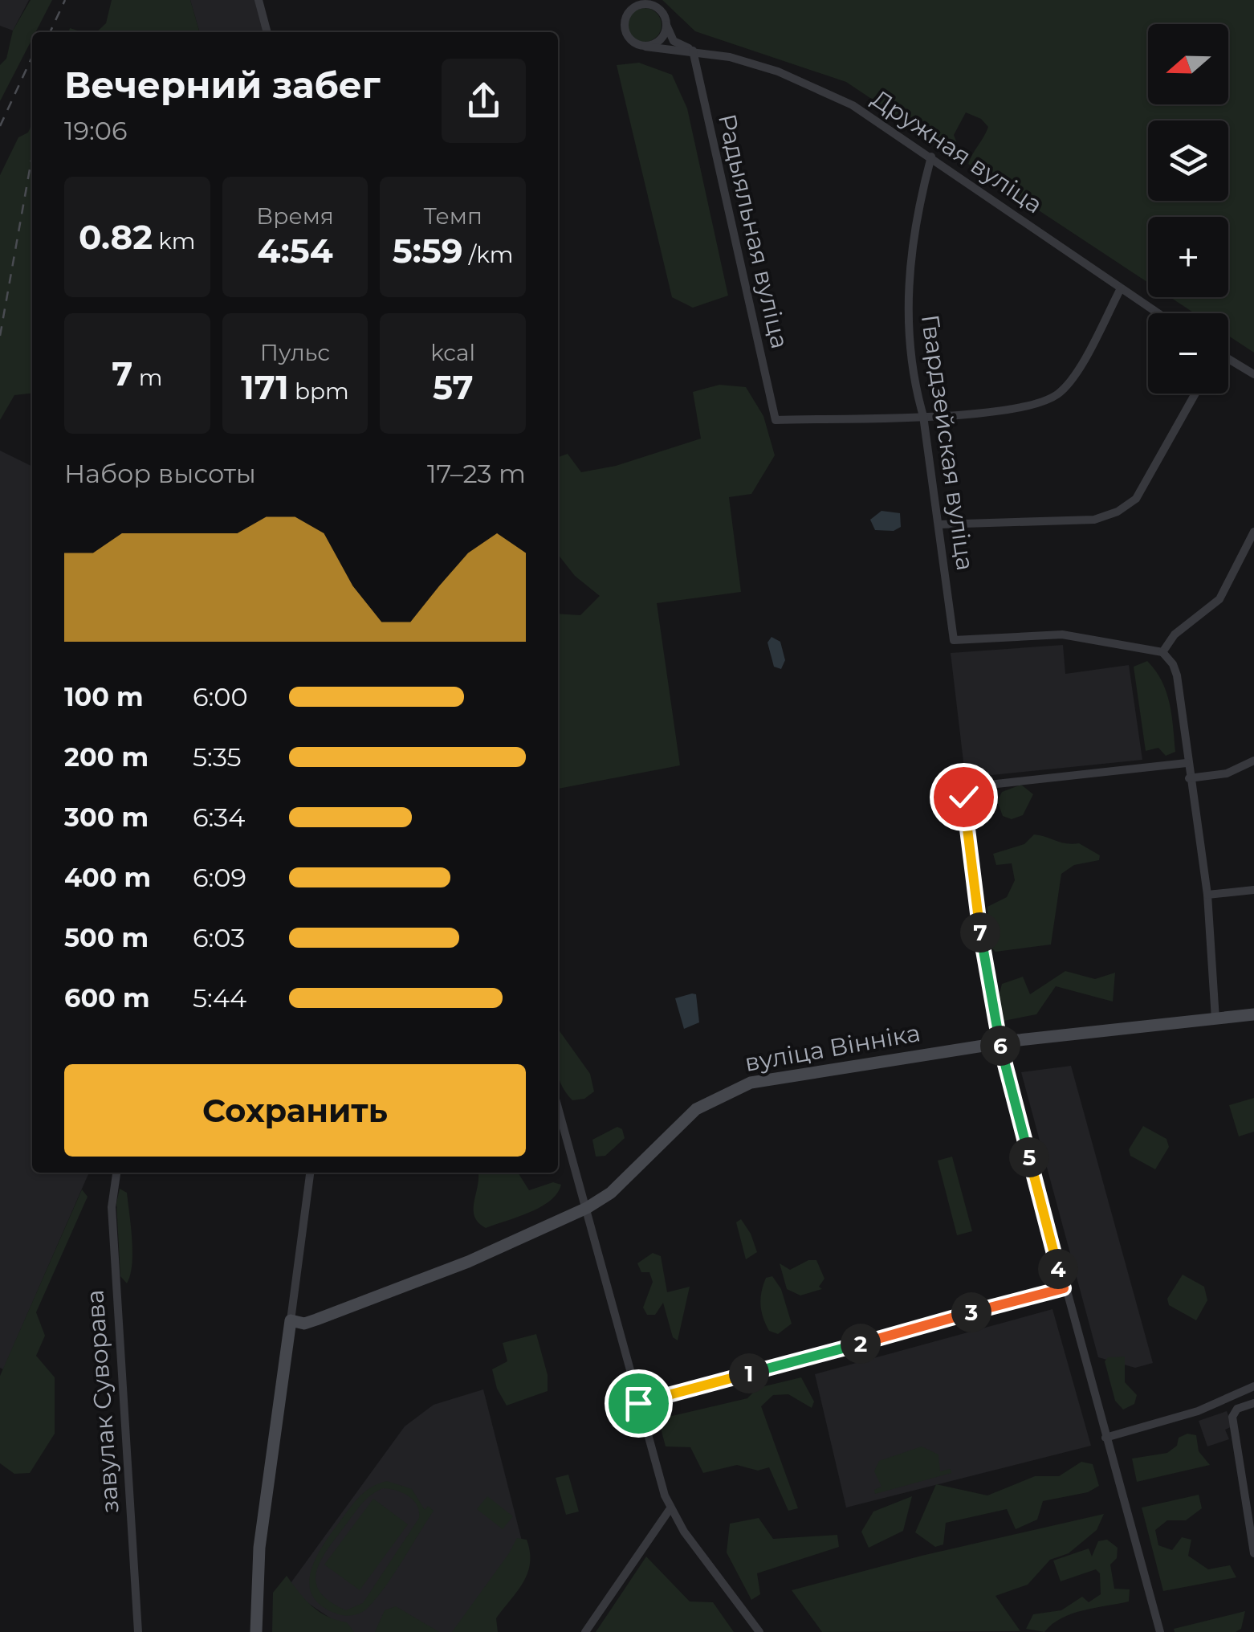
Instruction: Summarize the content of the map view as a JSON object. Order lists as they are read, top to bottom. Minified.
{"streets":{"street":["Дружная вуліца","Радыяльная вуліца","Гвардзейская вуліца","вуліца Вінніка","завулак Суворава"]},"crossings":[["Дружная вуліца","Радыяльная вуліца"],["Дружная вуліца","Гвардзейская вуліца"],["Радыяльная вуліца","Гвардзейская вуліца"]],"north":"left","page":{"map_buttons":["+","−"],"heading":["Вечерний забег","19:06"],"stats":[["0.82 km"],["Время","4:54"],["Темп","5:59 /km"],["7 m"],["Пульс","171 bpm"],["kcal","57"]],"chart":["Набор высоты","17–23 m"],"list":[{"name":"100 m","note":"6:00"},{"name":"200 m","note":"5:35"},{"name":"300 m","note":"6:34"},{"name":"400 m","note":"6:09"},{"name":"500 m","note":"6:03"},{"name":"600 m","note":"5:44"}],"pins":["7","6","5","4","3","2","1"],"buttons":"Сохранить"}}
